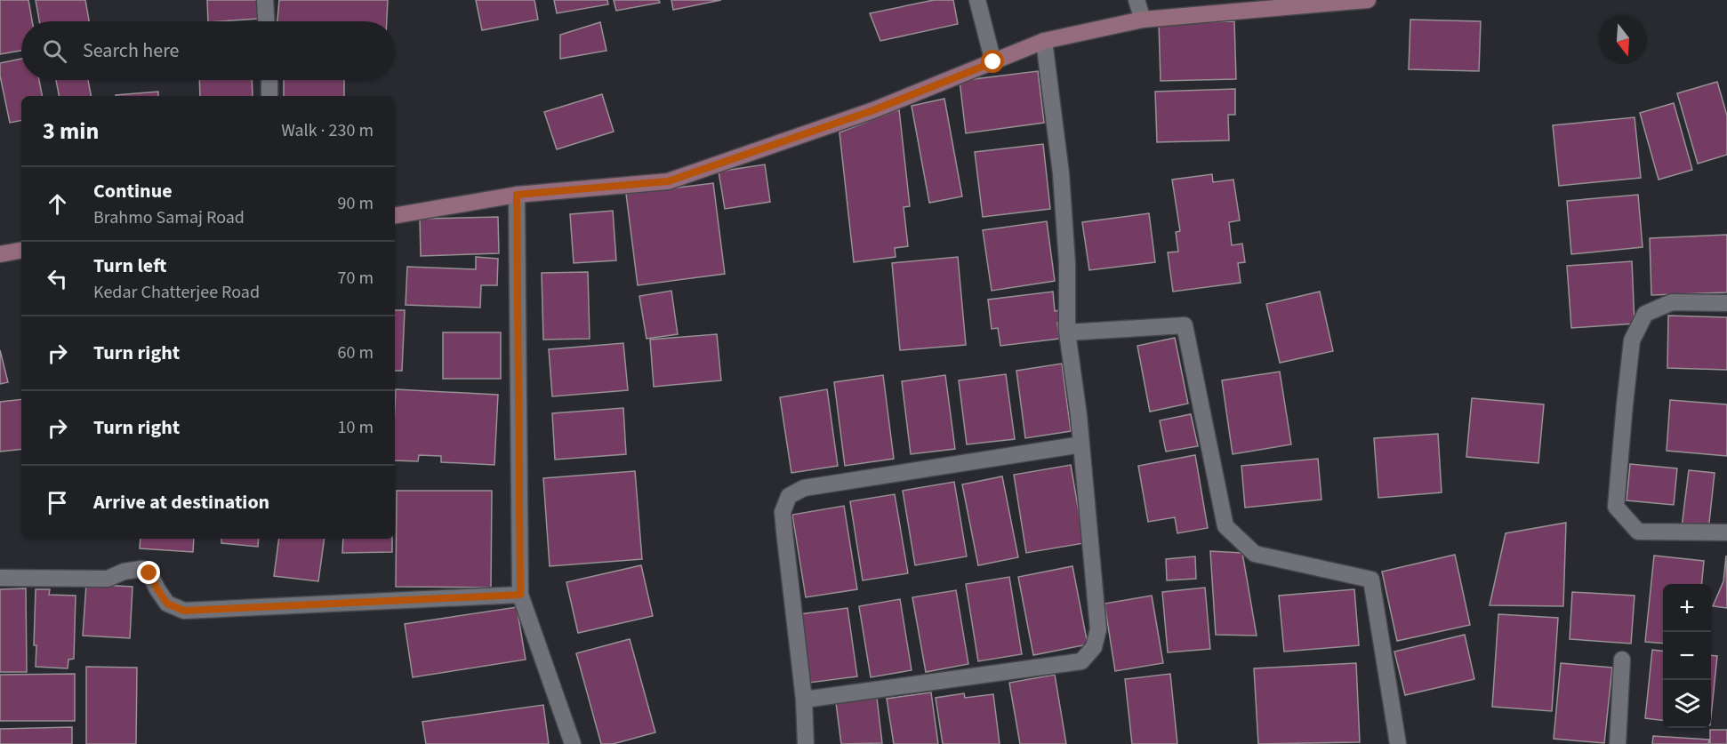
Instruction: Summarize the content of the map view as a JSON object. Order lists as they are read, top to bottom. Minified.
{"north":"bottom","page":{"search":"Search here","heading":["3 min","Walk · 230 m"],"list":[["Continue","Brahmo Samaj Road","90 m"],["Turn left","Kedar Chatterjee Road","70 m"],["Turn right","60 m"],["Turn right","10 m"],"Arrive at destination"],"map_buttons":["+","−"]}}
